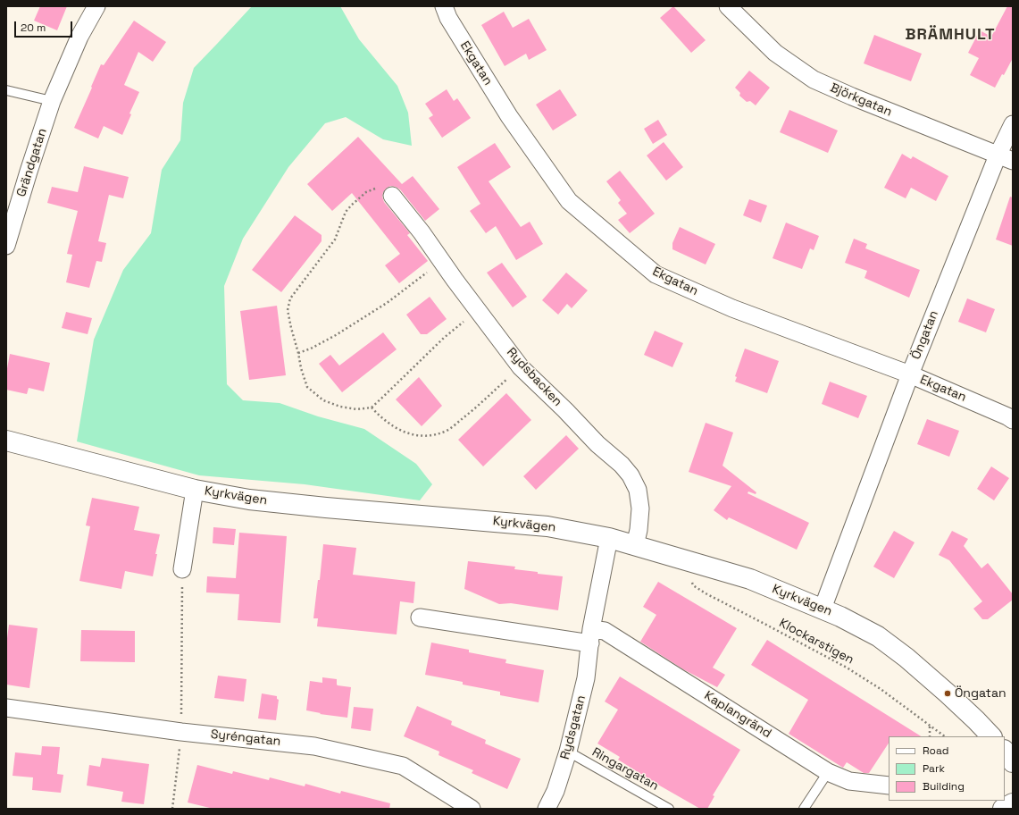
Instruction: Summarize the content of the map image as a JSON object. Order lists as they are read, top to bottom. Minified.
{"streets":{"street":["Ekgatan","Björkgatan","Grändgatan","Öngatan","Rydsbacken","Kyrkvägen","Kaplangränd","Rydsgatan","Syréngatan"],"lane":["Ringargatan"],"path":["Klockarstigen"]},"crossings":[["Ekgatan","Öngatan"],["Björkgatan","Öngatan"],["Öngatan","Kyrkvägen"],["Rydsbacken","Kyrkvägen"],["Kyrkvägen","Klockarstigen"],["Kyrkvägen","Rydsgatan"],["Kaplangränd","Rydsgatan"],["Rydsgatan","Ringargatan"]],"districts":["BRÄMHULT"],"places":["Öngatan"],"legend":["Road","Park","Building"],"scale_bar":"20 m"}
